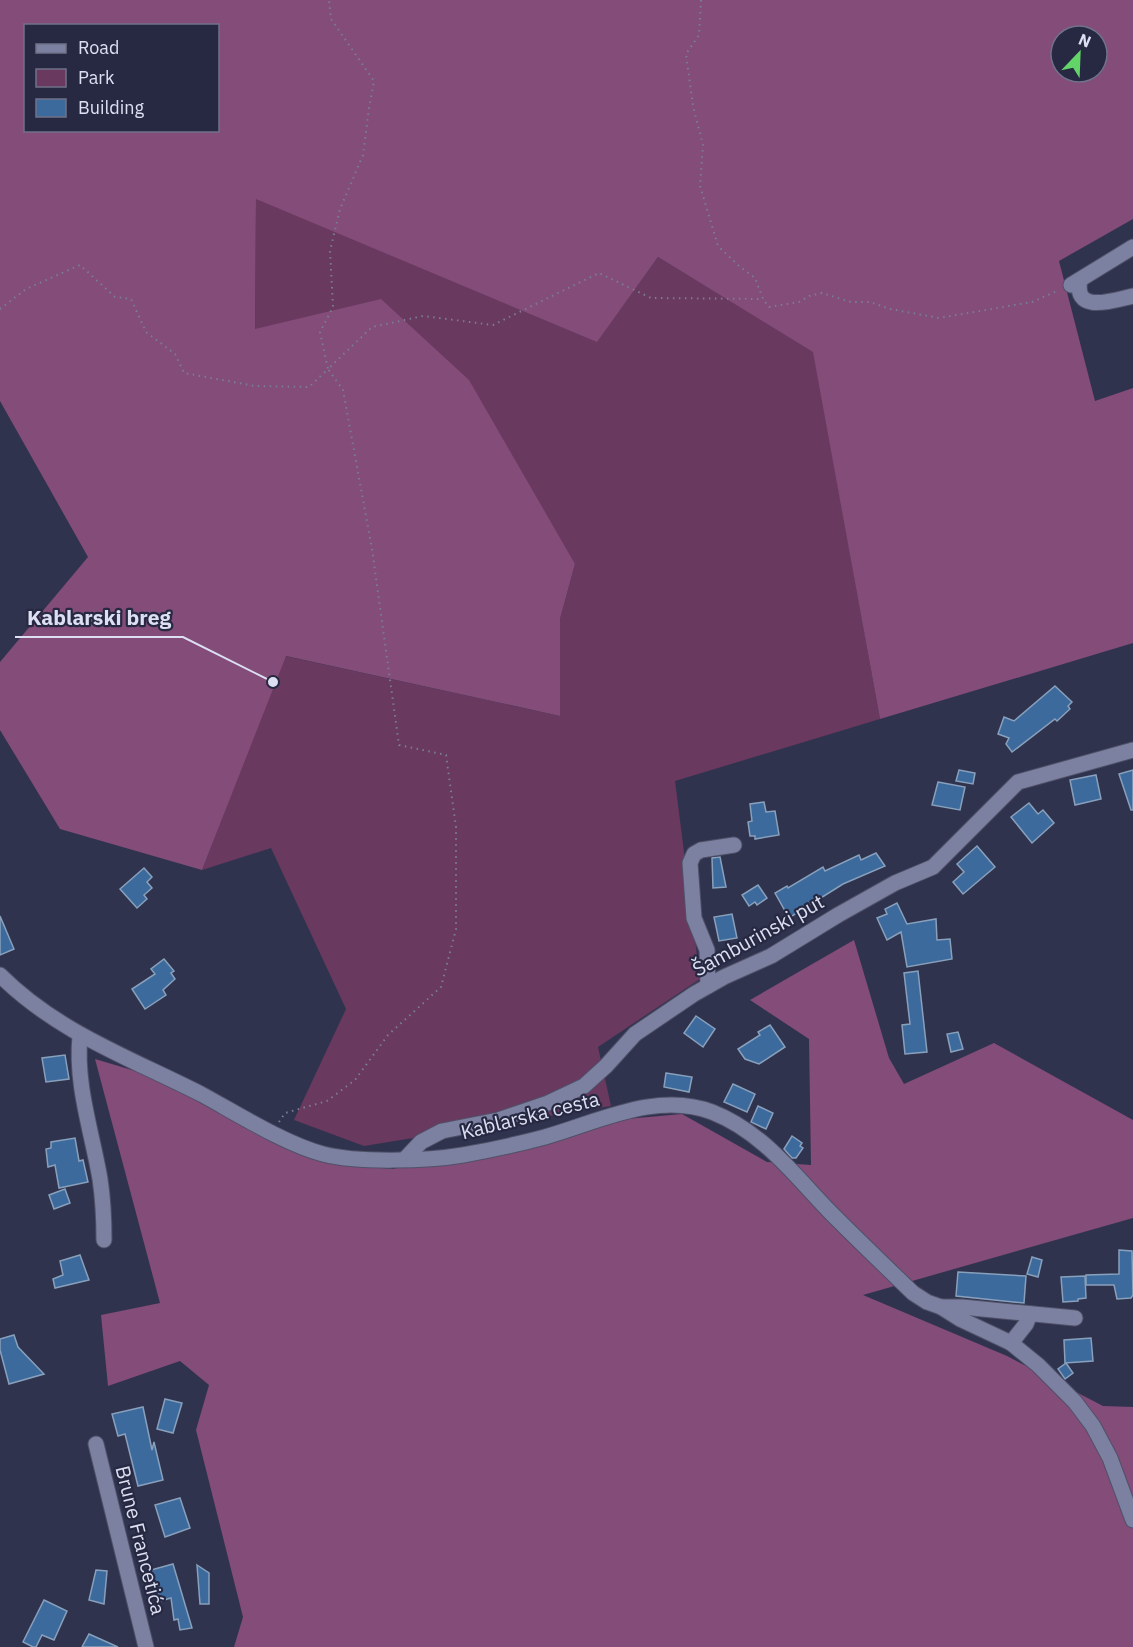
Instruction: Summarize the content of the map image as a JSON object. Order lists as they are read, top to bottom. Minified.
{"streets":{"street":["Šamburinski put","Kablarska cesta","Brune Francetića"]},"crossings":[["Šamburinski put","Kablarska cesta"]],"places":["Kablarski breg"],"legend":["Road","Park","Building"],"north":"top right"}
